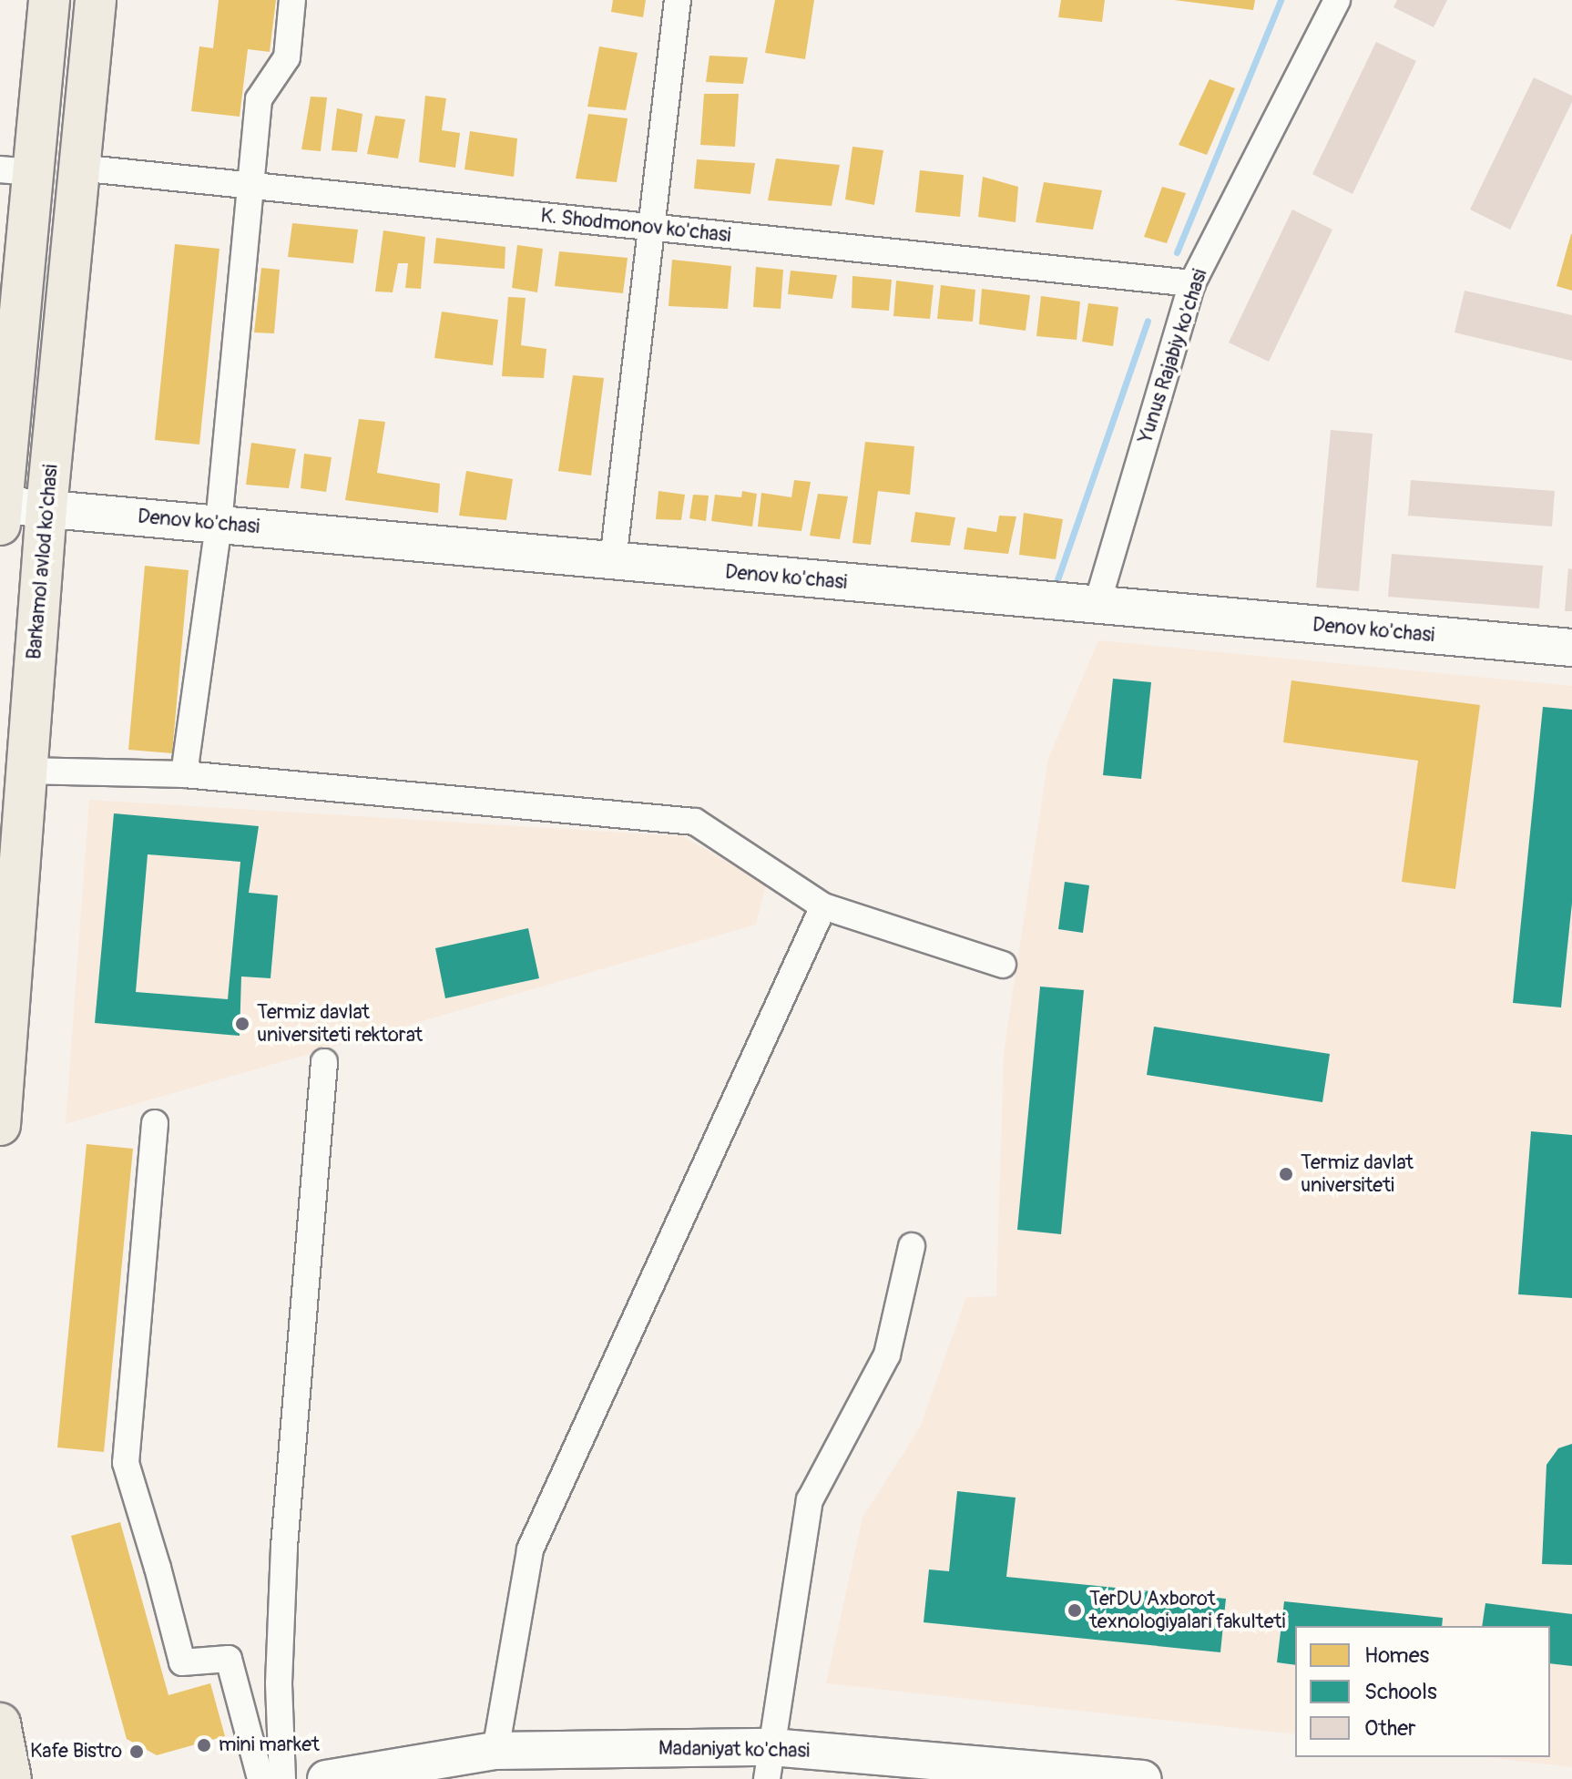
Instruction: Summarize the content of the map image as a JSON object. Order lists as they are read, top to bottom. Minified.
{"streets":{"main road":["Barkamol avlod ko'chasi"],"street":["K. Shodmonov ko'chasi","Yunus Rajabiy ko'chasi","Denov ko'chasi","Madaniyat ko'chasi"]},"crossings":[["K. Shodmonov ko'chasi","Yunus Rajabiy ko'chasi"],["K. Shodmonov ko'chasi","Barkamol avlod ko'chasi"],["Yunus Rajabiy ko'chasi","Denov ko'chasi"],["Denov ko'chasi","Barkamol avlod ko'chasi"]],"places":["Termiz davlat universiteti rektorat","Termiz davlat universiteti","TerDU Axborot texnologiyalari fakulteti","mini market","Kafe Bistro"],"legend":["Homes","Schools","Other"]}
